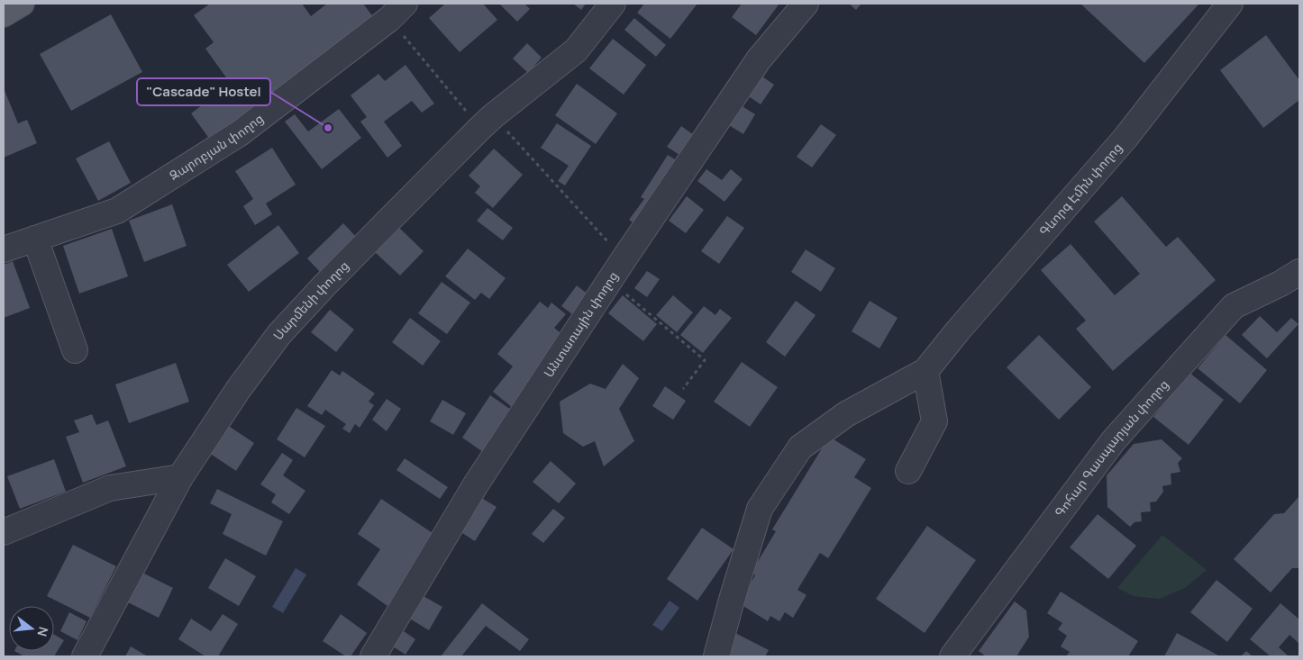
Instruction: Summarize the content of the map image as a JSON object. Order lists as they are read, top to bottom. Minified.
{"streets":{"street":["Զարոբյան փողոց","Գևորգ Էմին փողոց","Սարմենի փողոց","Անտառային փողոց","Գոհար Գասպարյան փողոց"]},"places":["\"Cascade\" Hostel"],"north":"right"}
